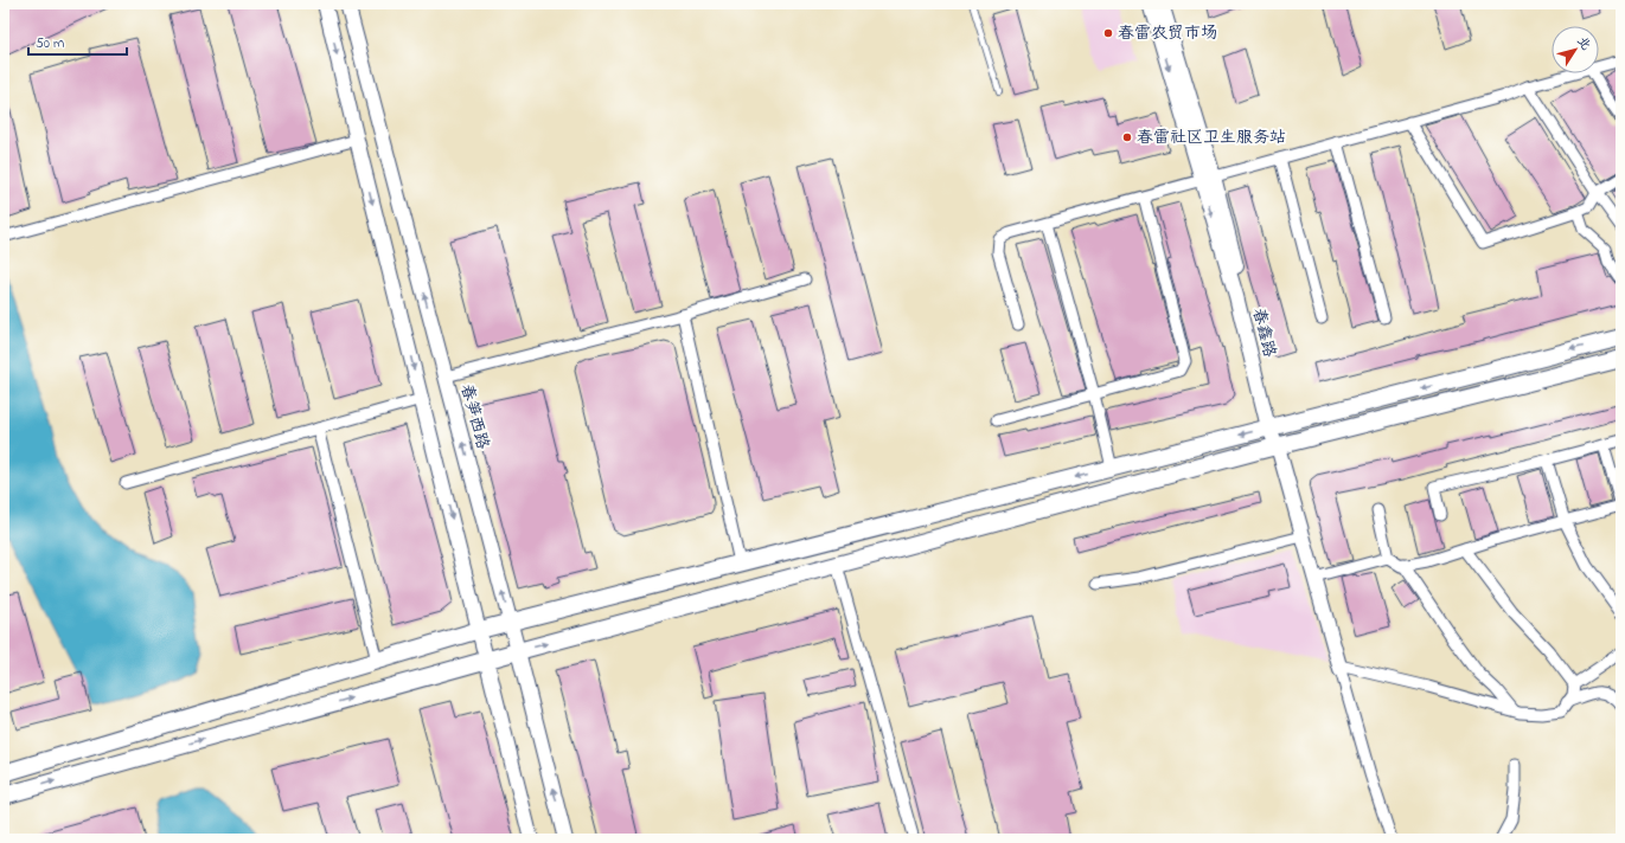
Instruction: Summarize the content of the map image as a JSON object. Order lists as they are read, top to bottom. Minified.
{"streets":{"main road":["春鑫路","春笋西路"]},"places":["春雷农贸市场","春雷社区卫生服务站"],"scale_bar":"50 m","north":"top right"}
